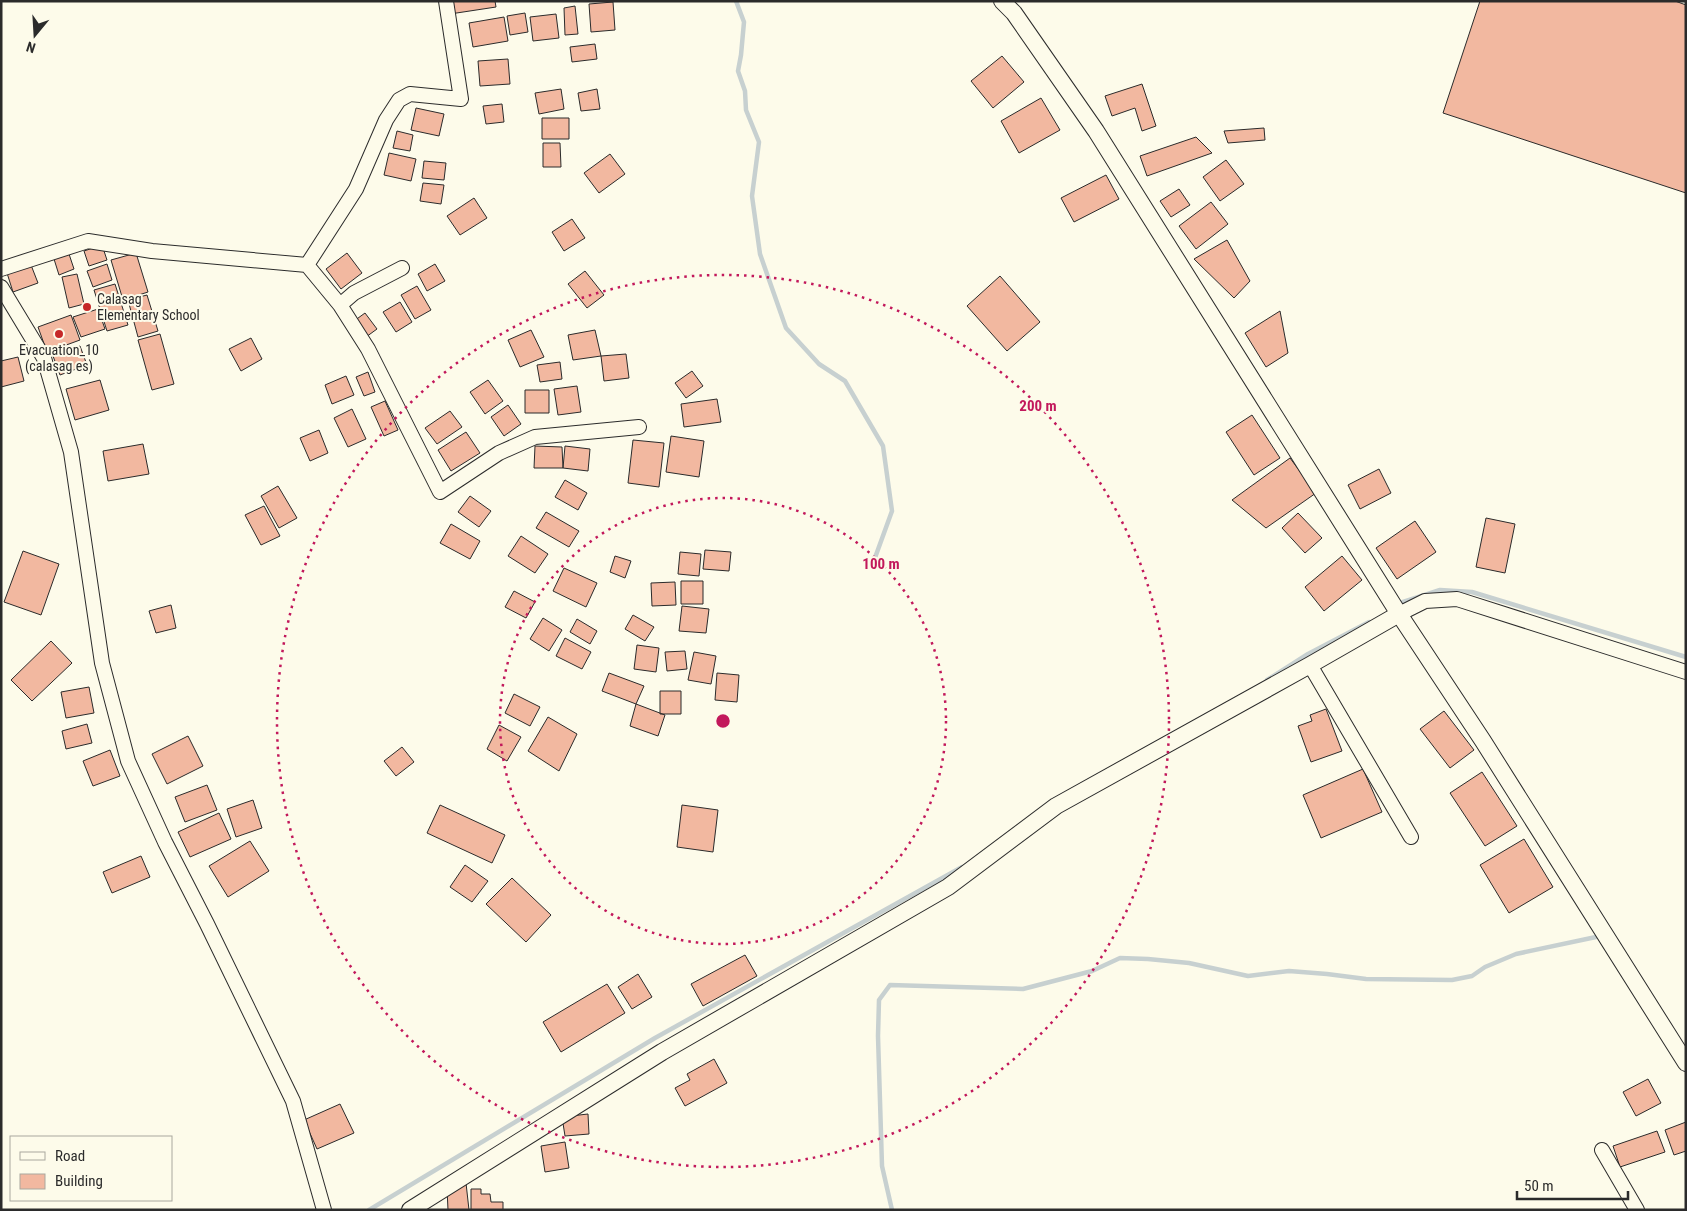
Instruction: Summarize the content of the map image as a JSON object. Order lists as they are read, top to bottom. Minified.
{"places":["Calasag Elementary School","Evacuation_10 (calasag es)"],"legend":["Road","Building"],"scale_bar":"50 m","north":"bottom","rings":["200 m","100 m"]}
